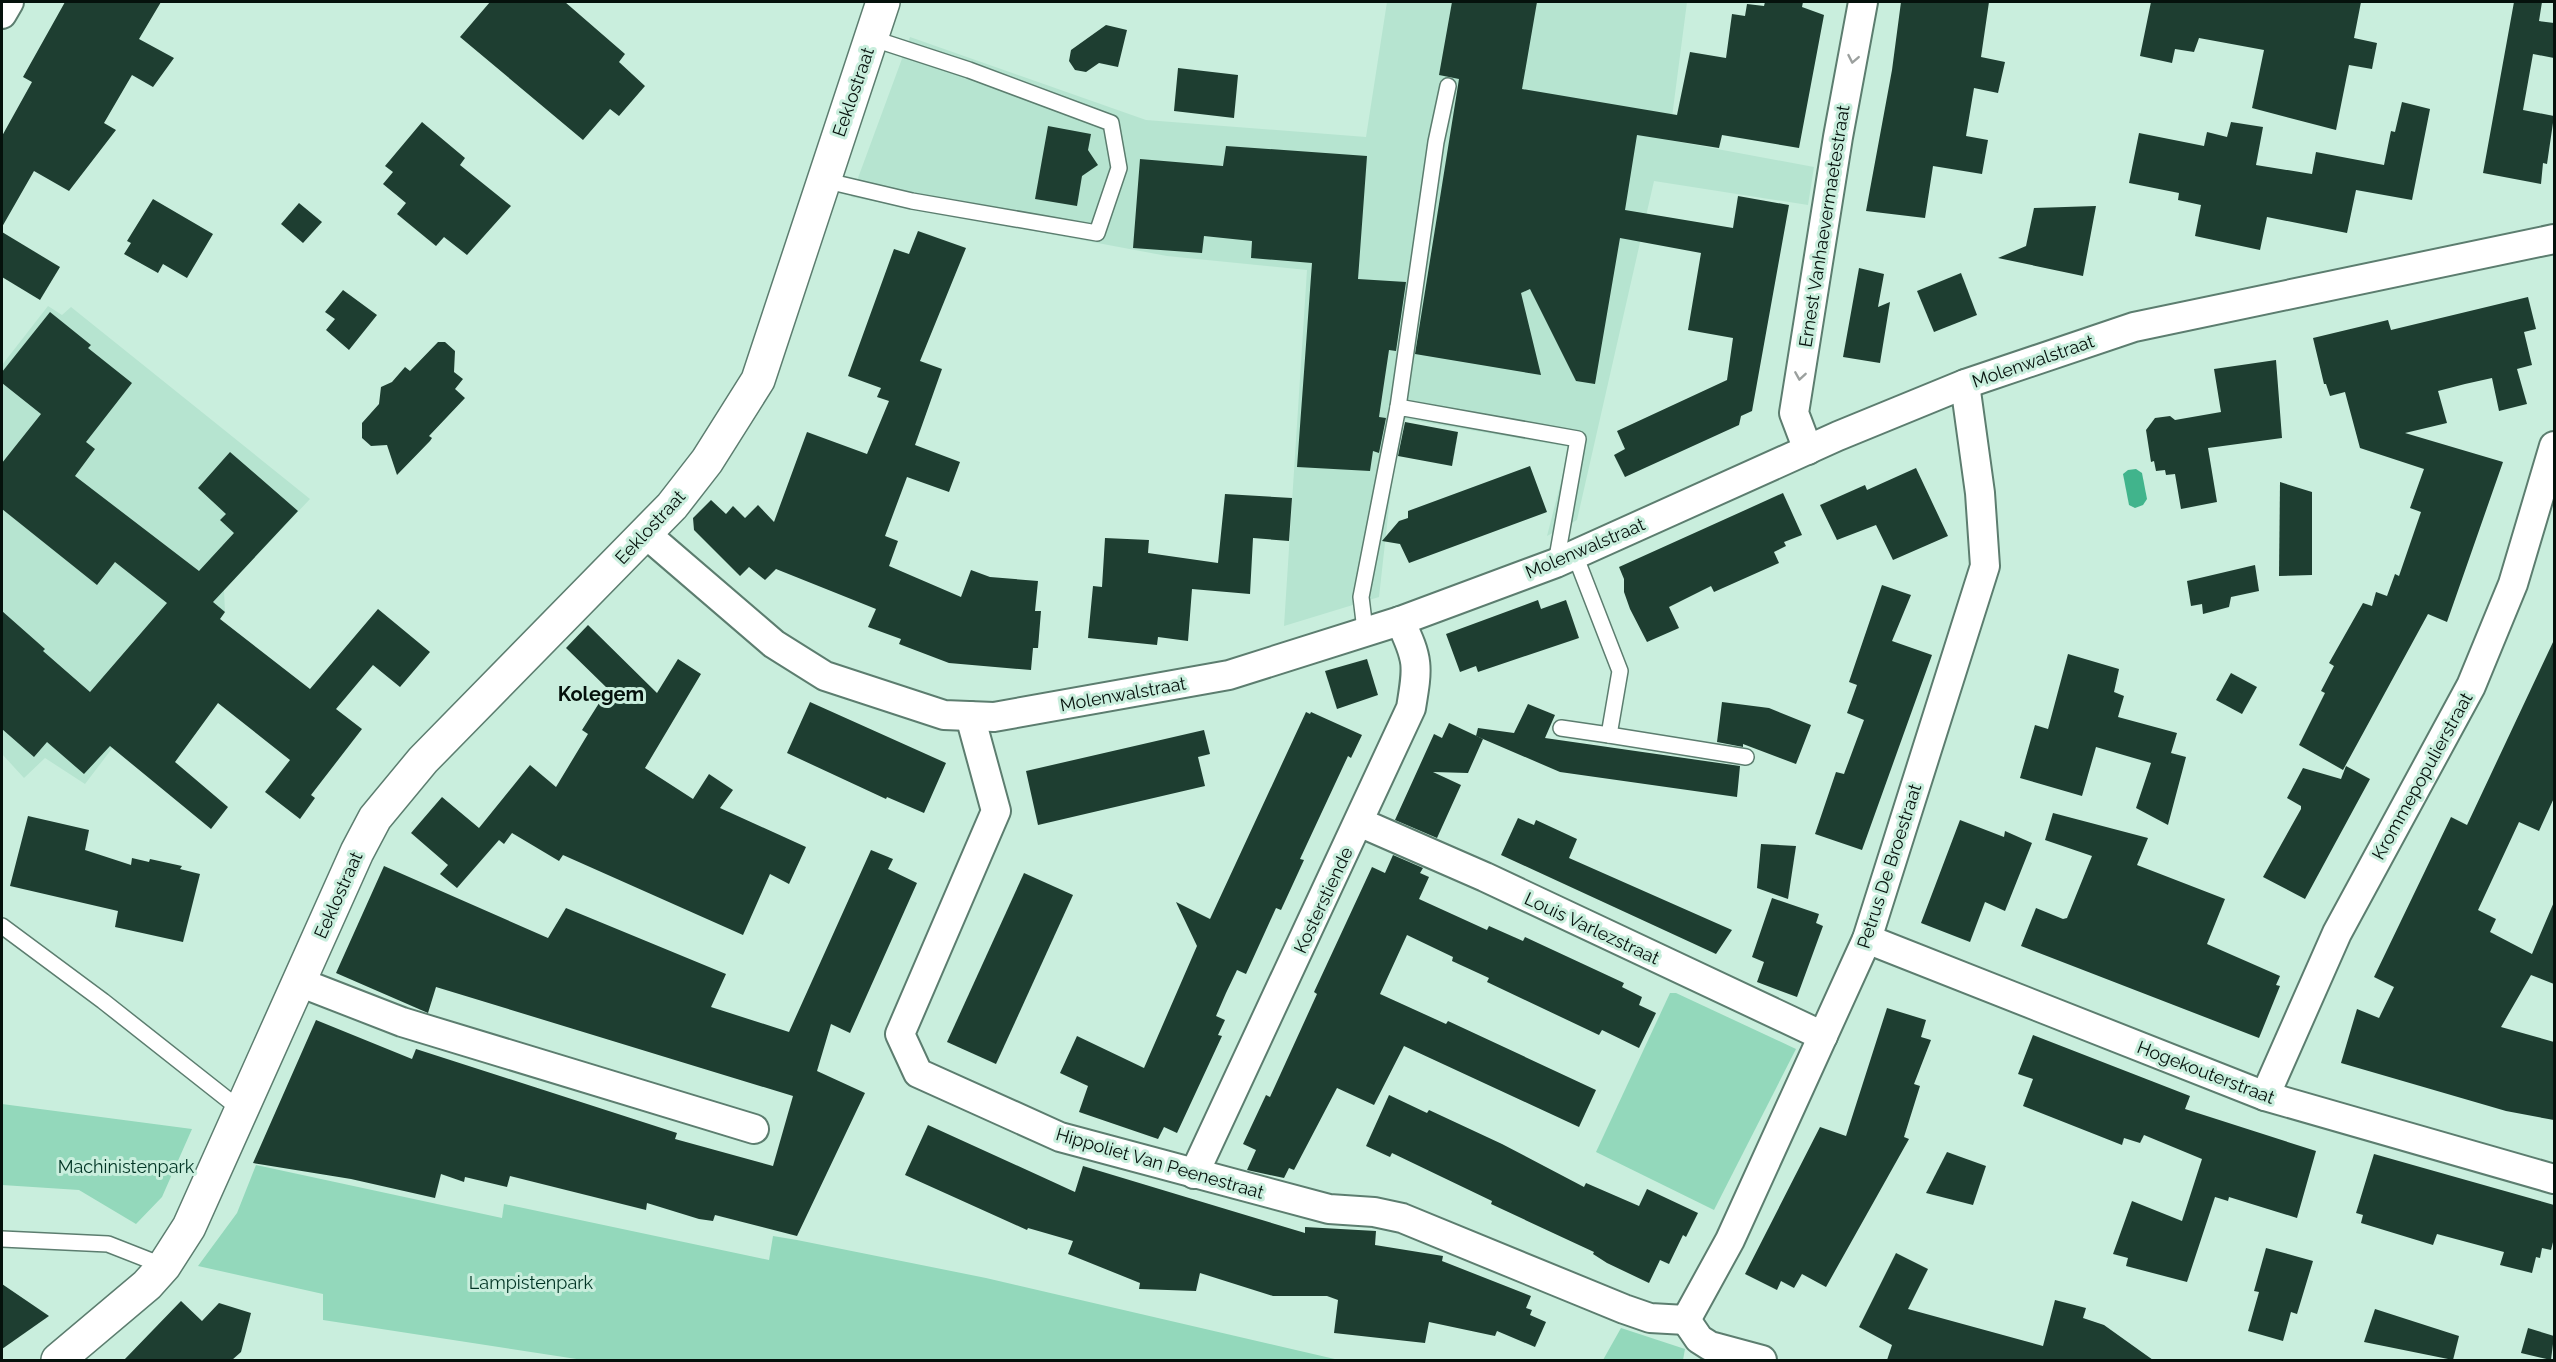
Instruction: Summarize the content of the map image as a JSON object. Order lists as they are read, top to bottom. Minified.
{"streets":{"street":["Eeklostraat","Ernest Vanhaevermaetestraat","Molenwalstraat","Krommepopulierstraat","Petrus De Broestraat","Kosterstiende","Louis Varlezstraat","Hogekouterstraat","Hippoliet Van Peenestraat"]},"crossings":[["Eeklostraat","Molenwalstraat"],["Ernest Vanhaevermaetestraat","Molenwalstraat"],["Molenwalstraat","Petrus De Broestraat"],["Molenwalstraat","Kosterstiende"],["Molenwalstraat","Hippoliet Van Peenestraat"],["Krommepopulierstraat","Hogekouterstraat"],["Petrus De Broestraat","Louis Varlezstraat"],["Petrus De Broestraat","Hogekouterstraat"],["Petrus De Broestraat","Hippoliet Van Peenestraat"],["Kosterstiende","Louis Varlezstraat"],["Kosterstiende","Hippoliet Van Peenestraat"]],"one_way":["Ernest Vanhaevermaetestraat"],"districts":["Kolegem"],"parks":["Machinistenpark","Lampistenpark"]}
